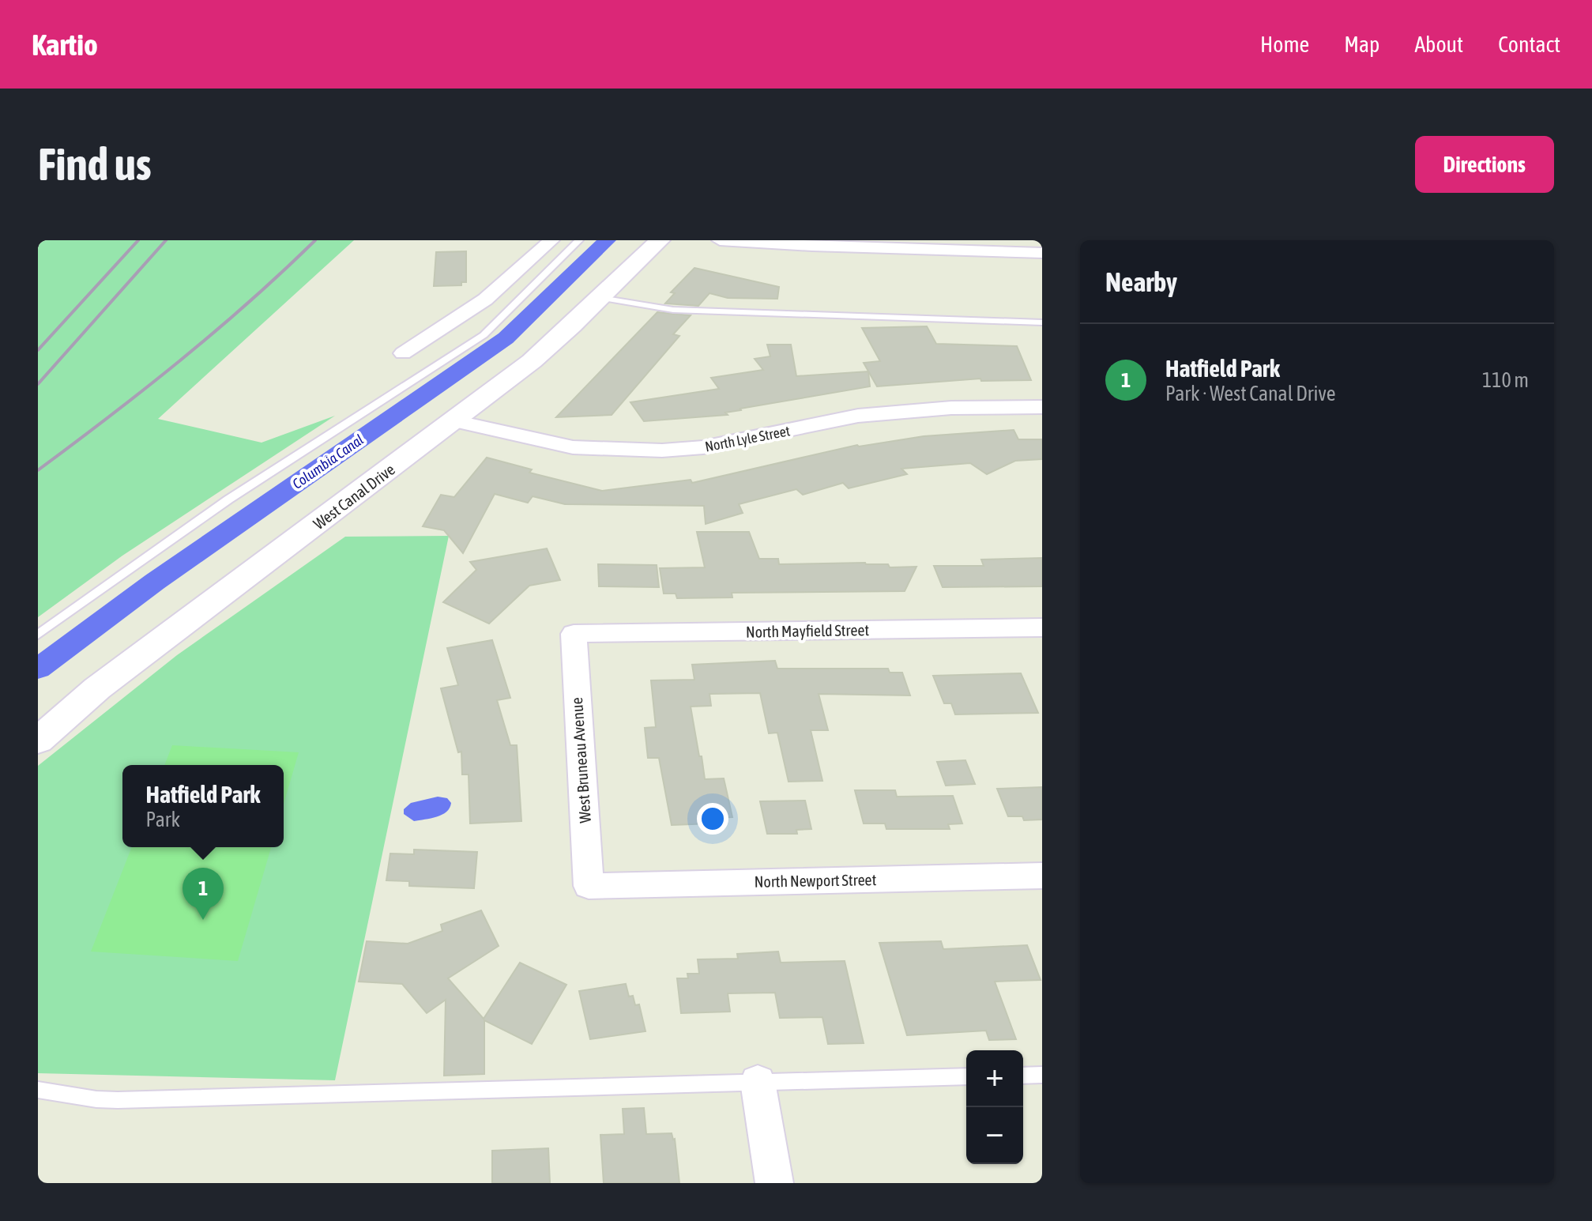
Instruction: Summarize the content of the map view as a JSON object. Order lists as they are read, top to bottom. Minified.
{"streets":{"street":["North Lyle Street","West Canal Drive","North Mayfield Street","West Bruneau Avenue","North Newport Street"]},"crossings":[["North Lyle Street","West Canal Drive"],["North Mayfield Street","West Bruneau Avenue"],["West Bruneau Avenue","North Newport Street"]],"water":["Columbia Canal"],"page":{"header":"Kartio","nav":["Home","Map","About","Contact"],"buttons":"Directions","title":"Find us","heading":"Nearby","list":[{"mark":"1","name":"Hatfield Park","note":"Park · West Canal Drive","value":"110 m"}],"popup":["Hatfield Park","Park"],"pins":"1","map_buttons":["+","−"]}}
